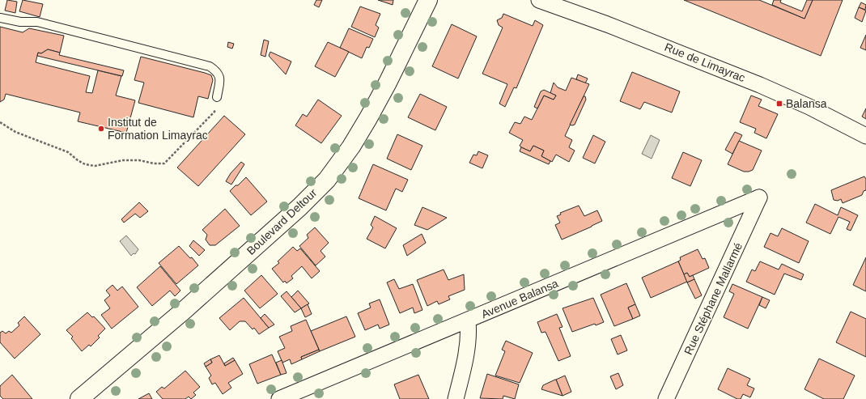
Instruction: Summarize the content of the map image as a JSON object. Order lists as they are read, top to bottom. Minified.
{"streets":{"street":["Rue de Limayrac","Boulevard Deltour","Avenue Balansa","Rue Stéphane Mallarmé"]},"crossings":[["Avenue Balansa","Rue Stéphane Mallarmé"]],"places":{"transit":["Balansa"],"other":["Institut de Formation Limayrac"]}}
